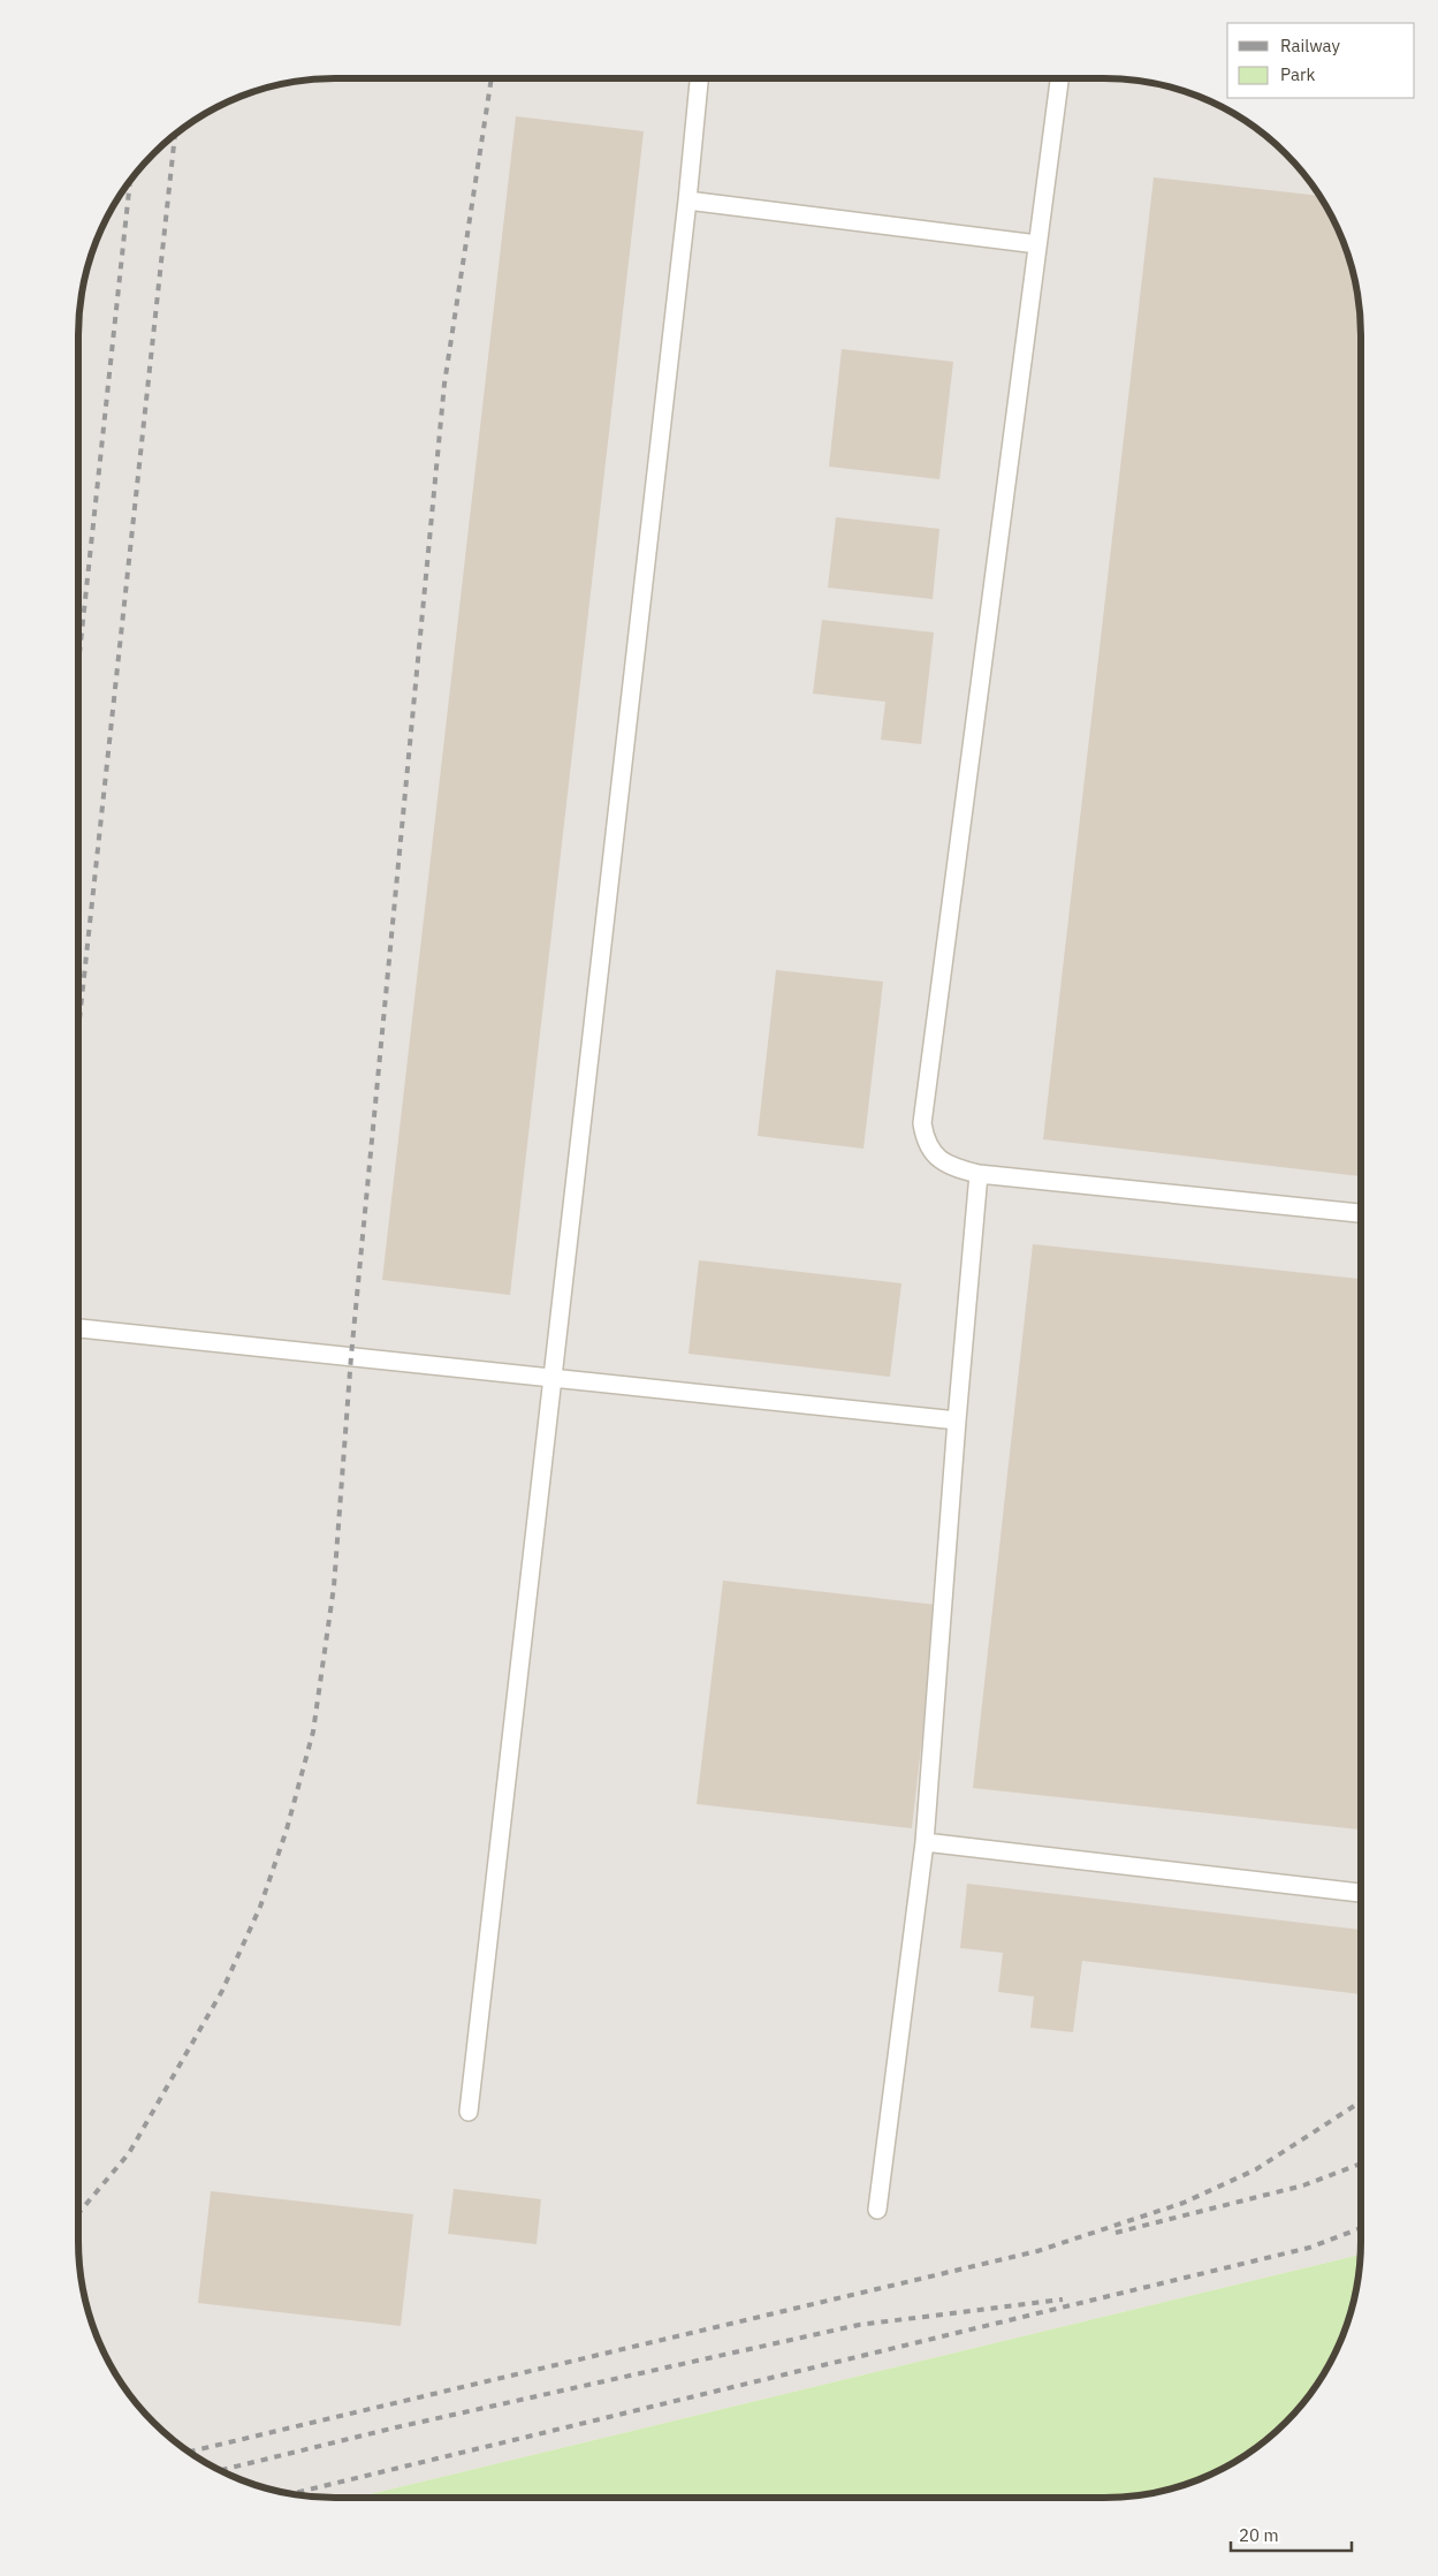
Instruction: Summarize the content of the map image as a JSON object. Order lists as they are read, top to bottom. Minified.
{"legend":["Railway","Park"],"scale_bar":"20 m"}
